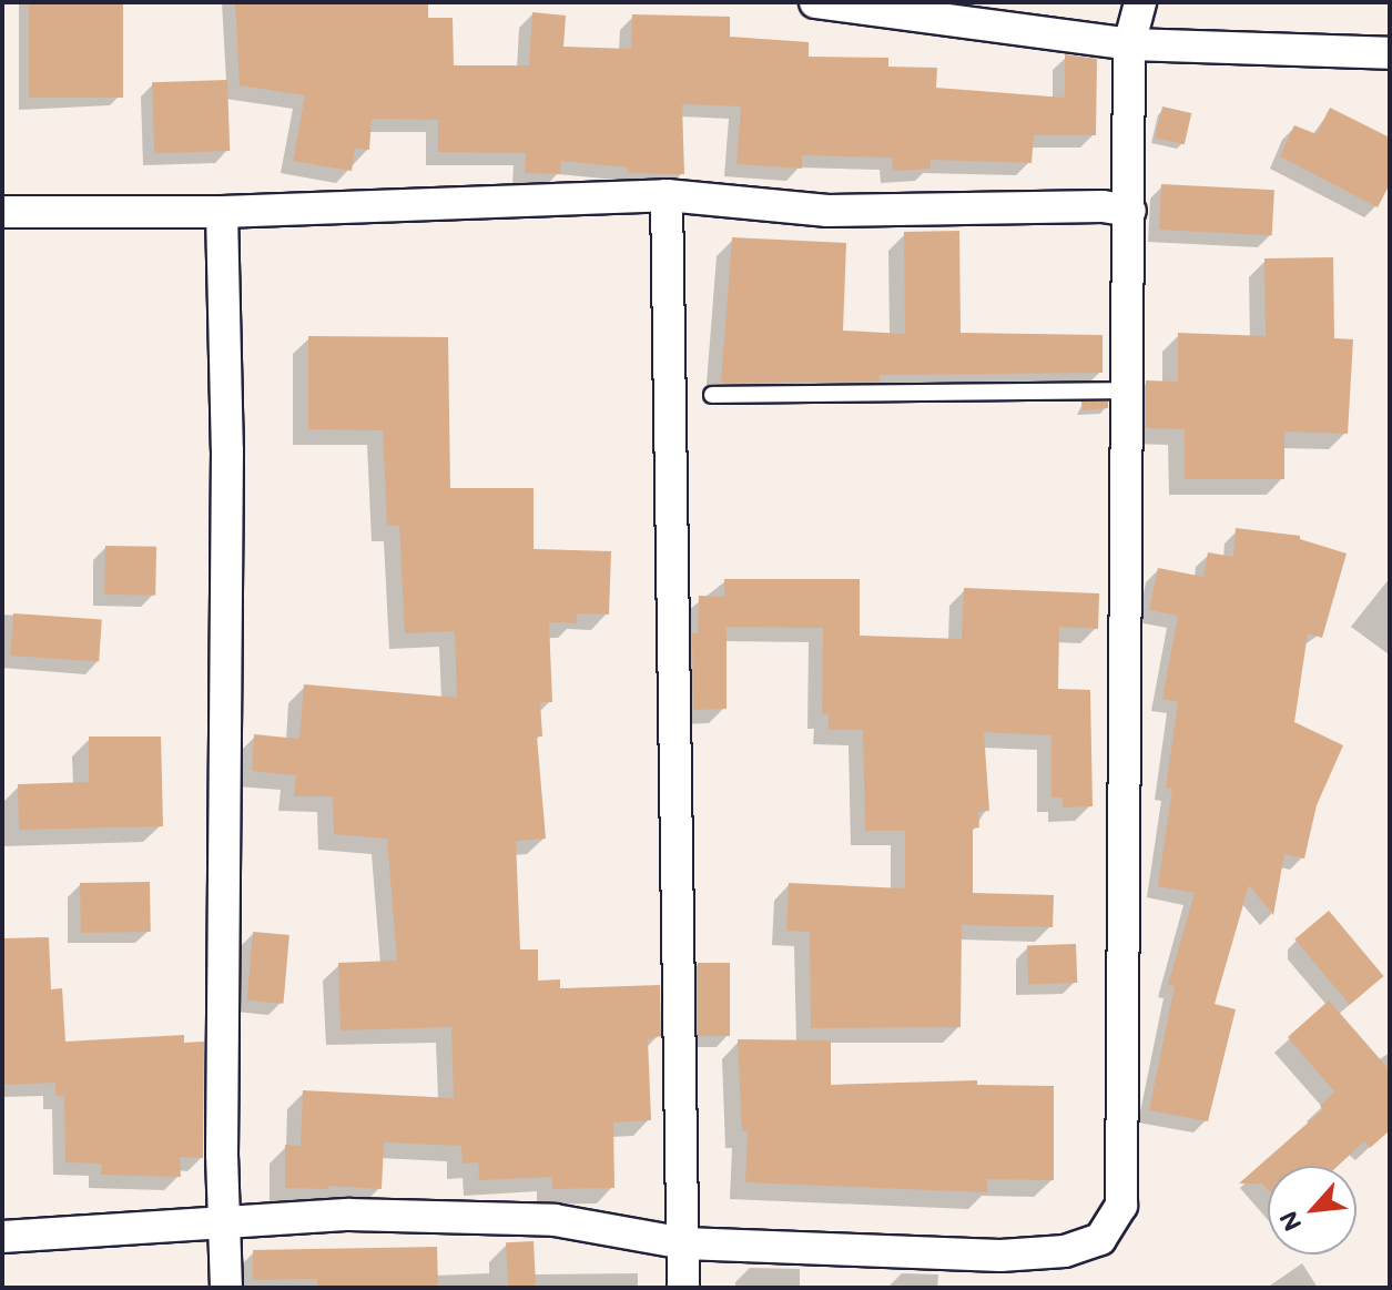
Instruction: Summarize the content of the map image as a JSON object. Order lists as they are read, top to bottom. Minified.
{"north":"bottom left"}
